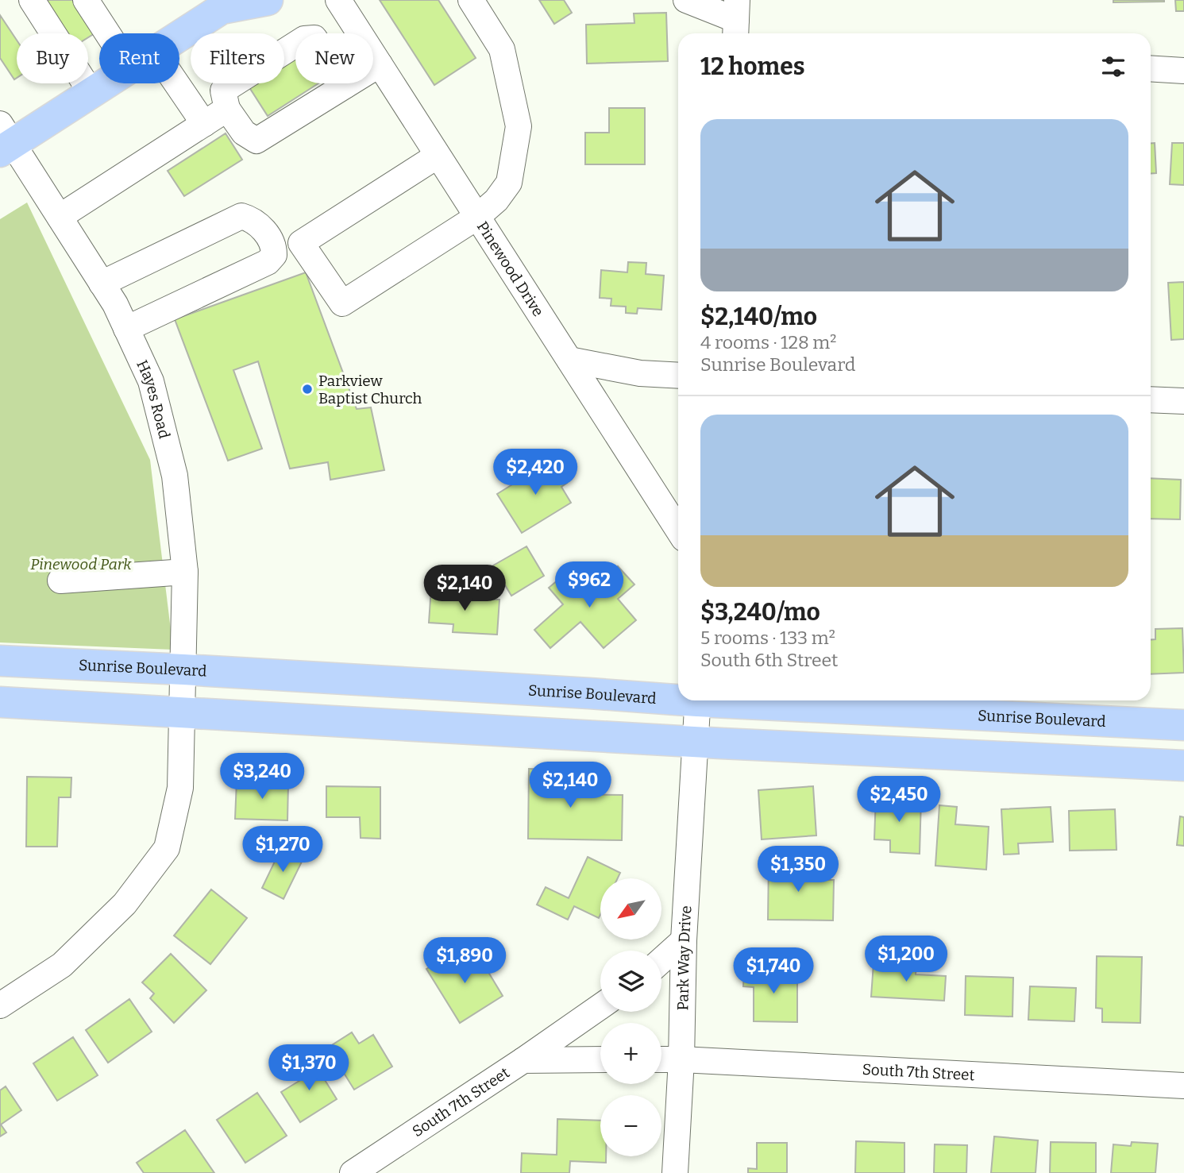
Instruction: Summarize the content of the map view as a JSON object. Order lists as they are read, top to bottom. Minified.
{"streets":{"main road":["Sunrise Boulevard"],"street":["Pinewood Drive","Hayes Road","Park Way Drive","South 7th Street"]},"crossings":[["Hayes Road","Sunrise Boulevard"],["Park Way Drive","South 7th Street"]],"parks":["Pinewood Park"],"places":["Parkview Baptist Church"],"north":"bottom left","page":{"chip":["Buy","Rent","Filters","New"],"heading":"12 homes","list":[{"name":"$2,140/mo","note":"4 rooms · 128 m² · Sunrise Boulevard"},{"name":"$3,240/mo","note":"5 rooms · 133 m² · South 6th Street"}],"price":["$2,420","$962","$2,140","$3,240","$2,140","$2,450","$1,270","$1,350","$1,200","$1,890","$1,740","$1,370"],"map_buttons":["+","−"]}}
